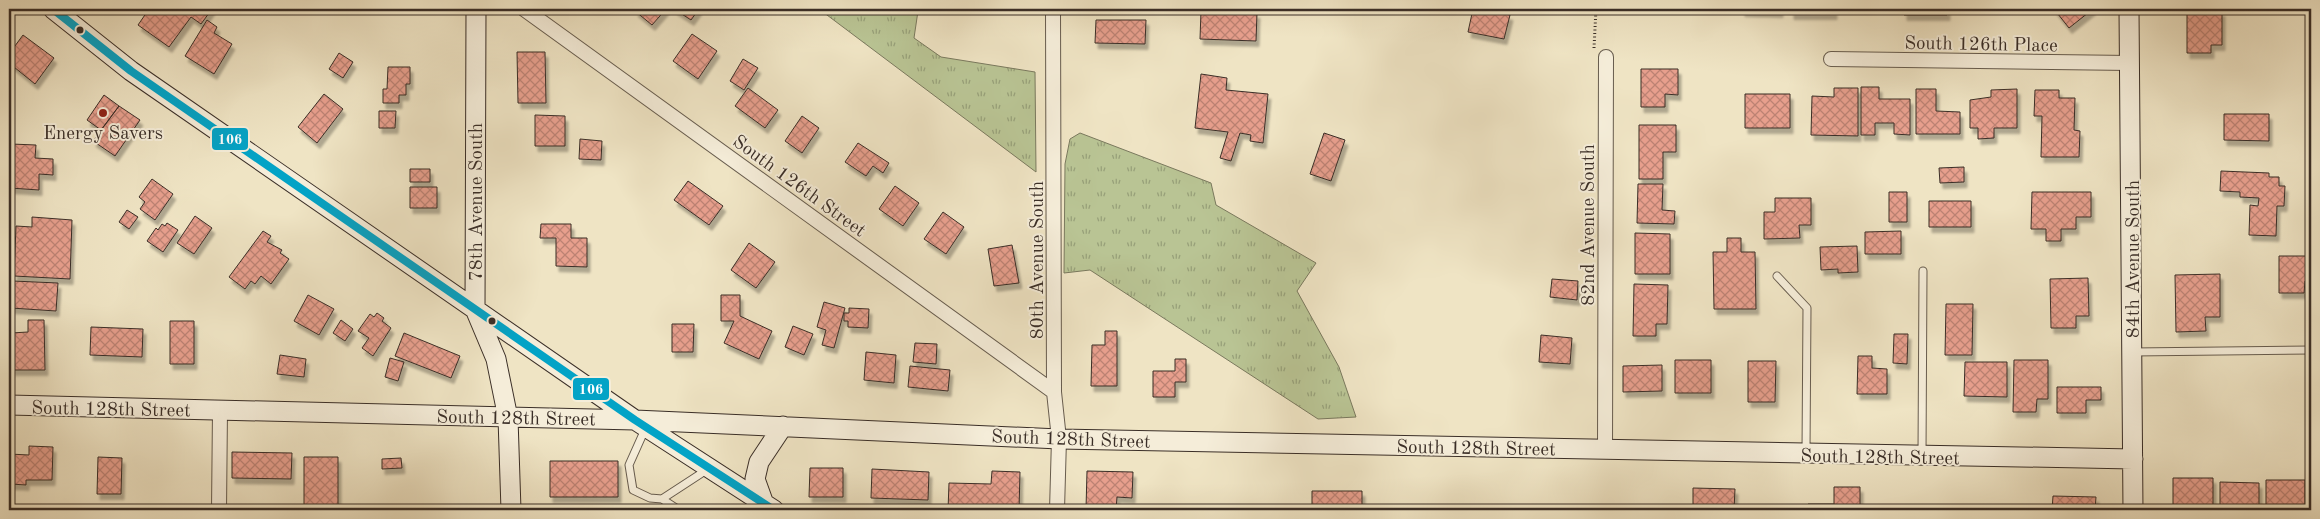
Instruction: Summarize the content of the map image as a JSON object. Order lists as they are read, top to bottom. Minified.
{"streets":{"street":["South 126th Place","South 126th Street","78th Avenue South","82nd Avenue South","84th Avenue South","80th Avenue South","South 128th Street"]},"crossings":[["South 126th Place","84th Avenue South"],["South 126th Street","80th Avenue South"],["78th Avenue South","South 128th Street"],["82nd Avenue South","South 128th Street"],["84th Avenue South","South 128th Street"],["80th Avenue South","South 128th Street"]],"places":["Energy Savers"],"lines":["transit line 106"]}
